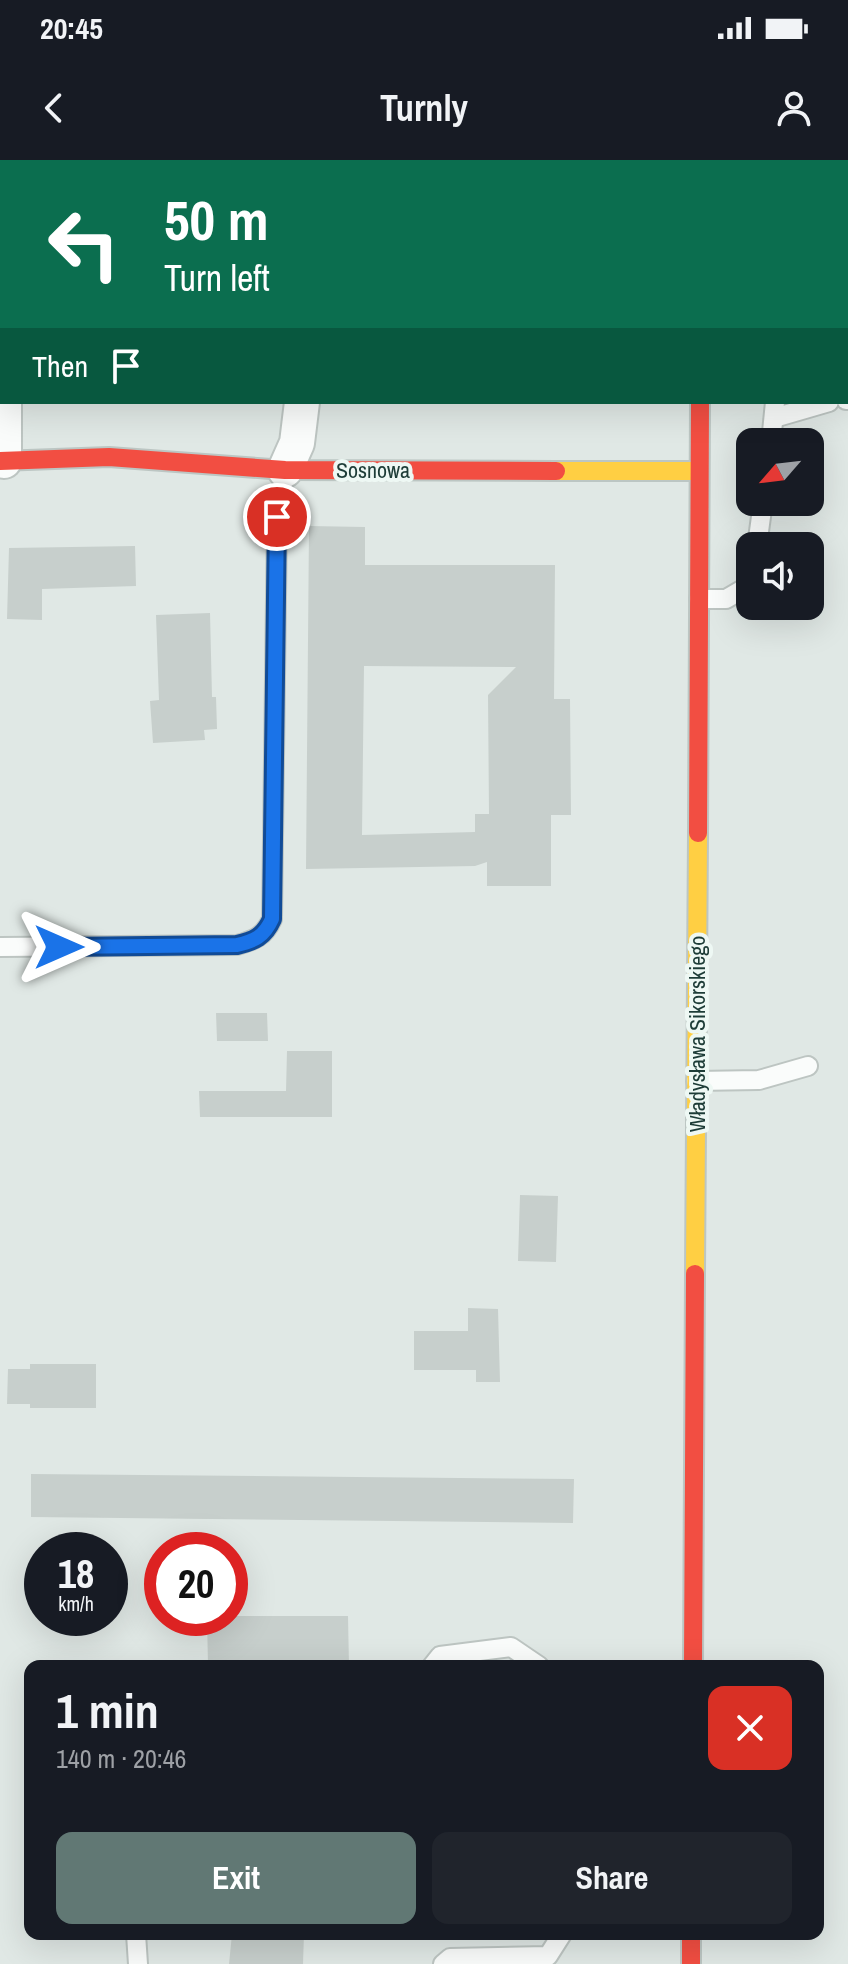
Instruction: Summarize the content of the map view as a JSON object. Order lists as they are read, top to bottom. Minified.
{"streets":{"main road":["Sosnowa","Władysława Sikorskiego"]},"crossings":[["Sosnowa","Władysława Sikorskiego"]],"north":"bottom left","page":{"status":"20:45","header":"Turnly","turn":["50 m","Turn left"],"then":"Then","speed":"18 km/h","limit":"20","heading":["1 min","140 m · 20:46"],"buttons":["Exit","Share"]}}
